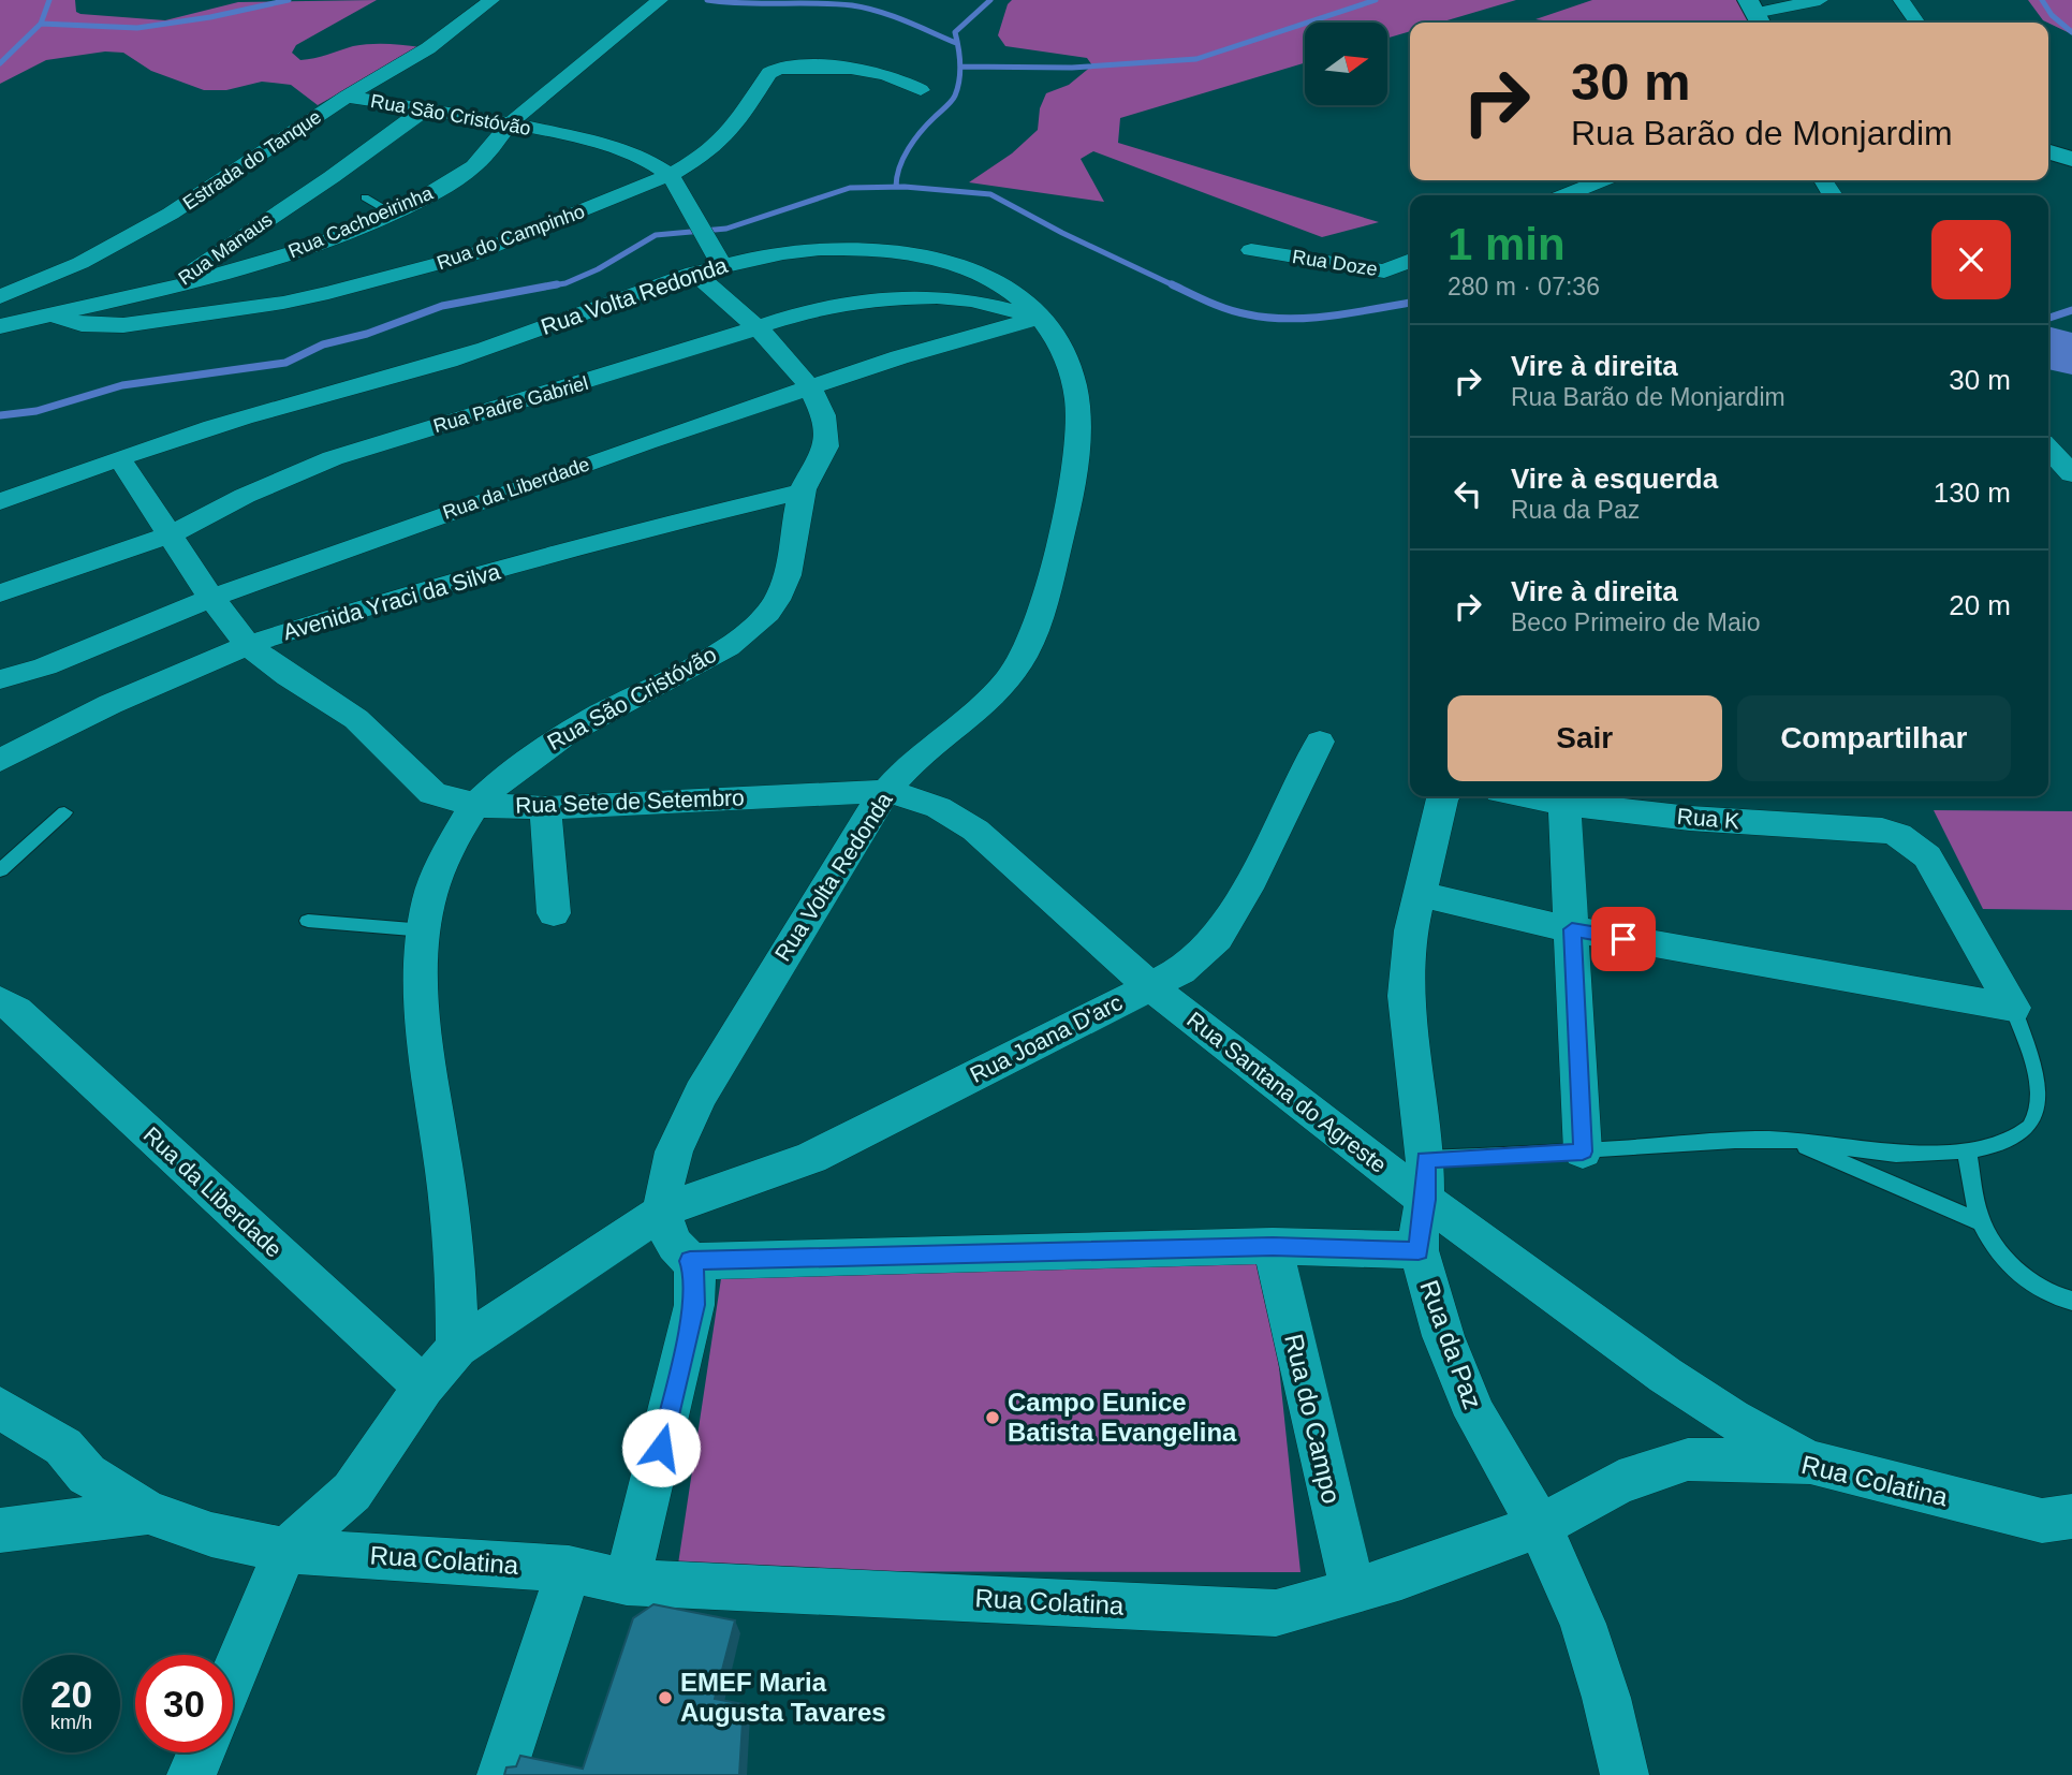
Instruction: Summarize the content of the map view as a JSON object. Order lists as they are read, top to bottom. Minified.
{"streets":{"street":["Rua São Cristóvão","Estrada do Tanque","Rua Cachoeirinha","Rua do Campinho","Rua Manaus","Rua Doze","Rua Volta Redonda","Rua Padre Gabriel","Rua da Liberdade","Avenida Yraci da Silva","Rua Sete de Setembro","Rua K","Rua Joana D'arc","Rua Santana do Agreste","Rua da Paz","Rua do Campo","Rua Colatina"]},"crossings":[["Rua São Cristóvão","Estrada do Tanque"],["Rua São Cristóvão","Rua Cachoeirinha"],["Rua São Cristóvão","Rua do Campinho"],["Rua São Cristóvão","Rua Manaus"],["Rua São Cristóvão","Rua Volta Redonda"],["Rua São Cristóvão","Rua Padre Gabriel"],["Rua São Cristóvão","Rua da Liberdade"],["Rua São Cristóvão","Avenida Yraci da Silva"],["Rua São Cristóvão","Rua Sete de Setembro"],["Rua Cachoeirinha","Rua Manaus"],["Rua do Campinho","Rua Manaus"],["Rua Volta Redonda","Rua Padre Gabriel"],["Rua Volta Redonda","Rua da Liberdade"],["Rua Volta Redonda","Rua Sete de Setembro"],["Rua Volta Redonda","Rua Joana D'arc"],["Rua Volta Redonda","Rua Santana do Agreste"],["Rua Padre Gabriel","Rua da Liberdade"],["Rua Padre Gabriel","Rua Sete de Setembro"],["Rua da Liberdade","Rua Sete de Setembro"],["Avenida Yraci da Silva","Rua Sete de Setembro"],["Rua Sete de Setembro","Rua Santana do Agreste"],["Rua Joana D'arc","Rua Santana do Agreste"],["Rua Santana do Agreste","Rua da Paz"],["Rua Santana do Agreste","Rua Colatina"],["Rua da Paz","Rua Colatina"],["Rua do Campo","Rua Colatina"]],"places":["Campo Eunice Batista Evangelina","EMEF Maria Augusta Tavares"],"north":"right","page":{"turn":["30 m","Rua Barão de Monjardim"],"heading":["1 min","280 m · 07:36"],"list":[{"name":"Vire à direita","note":"Rua Barão de Monjardim","value":"30 m"},{"name":"Vire à esquerda","note":"Rua da Paz","value":"130 m"},{"name":"Vire à direita","note":"Beco Primeiro de Maio","value":"20 m"}],"buttons":["Sair","Compartilhar"],"speed":"20 km/h","limit":"30"}}
